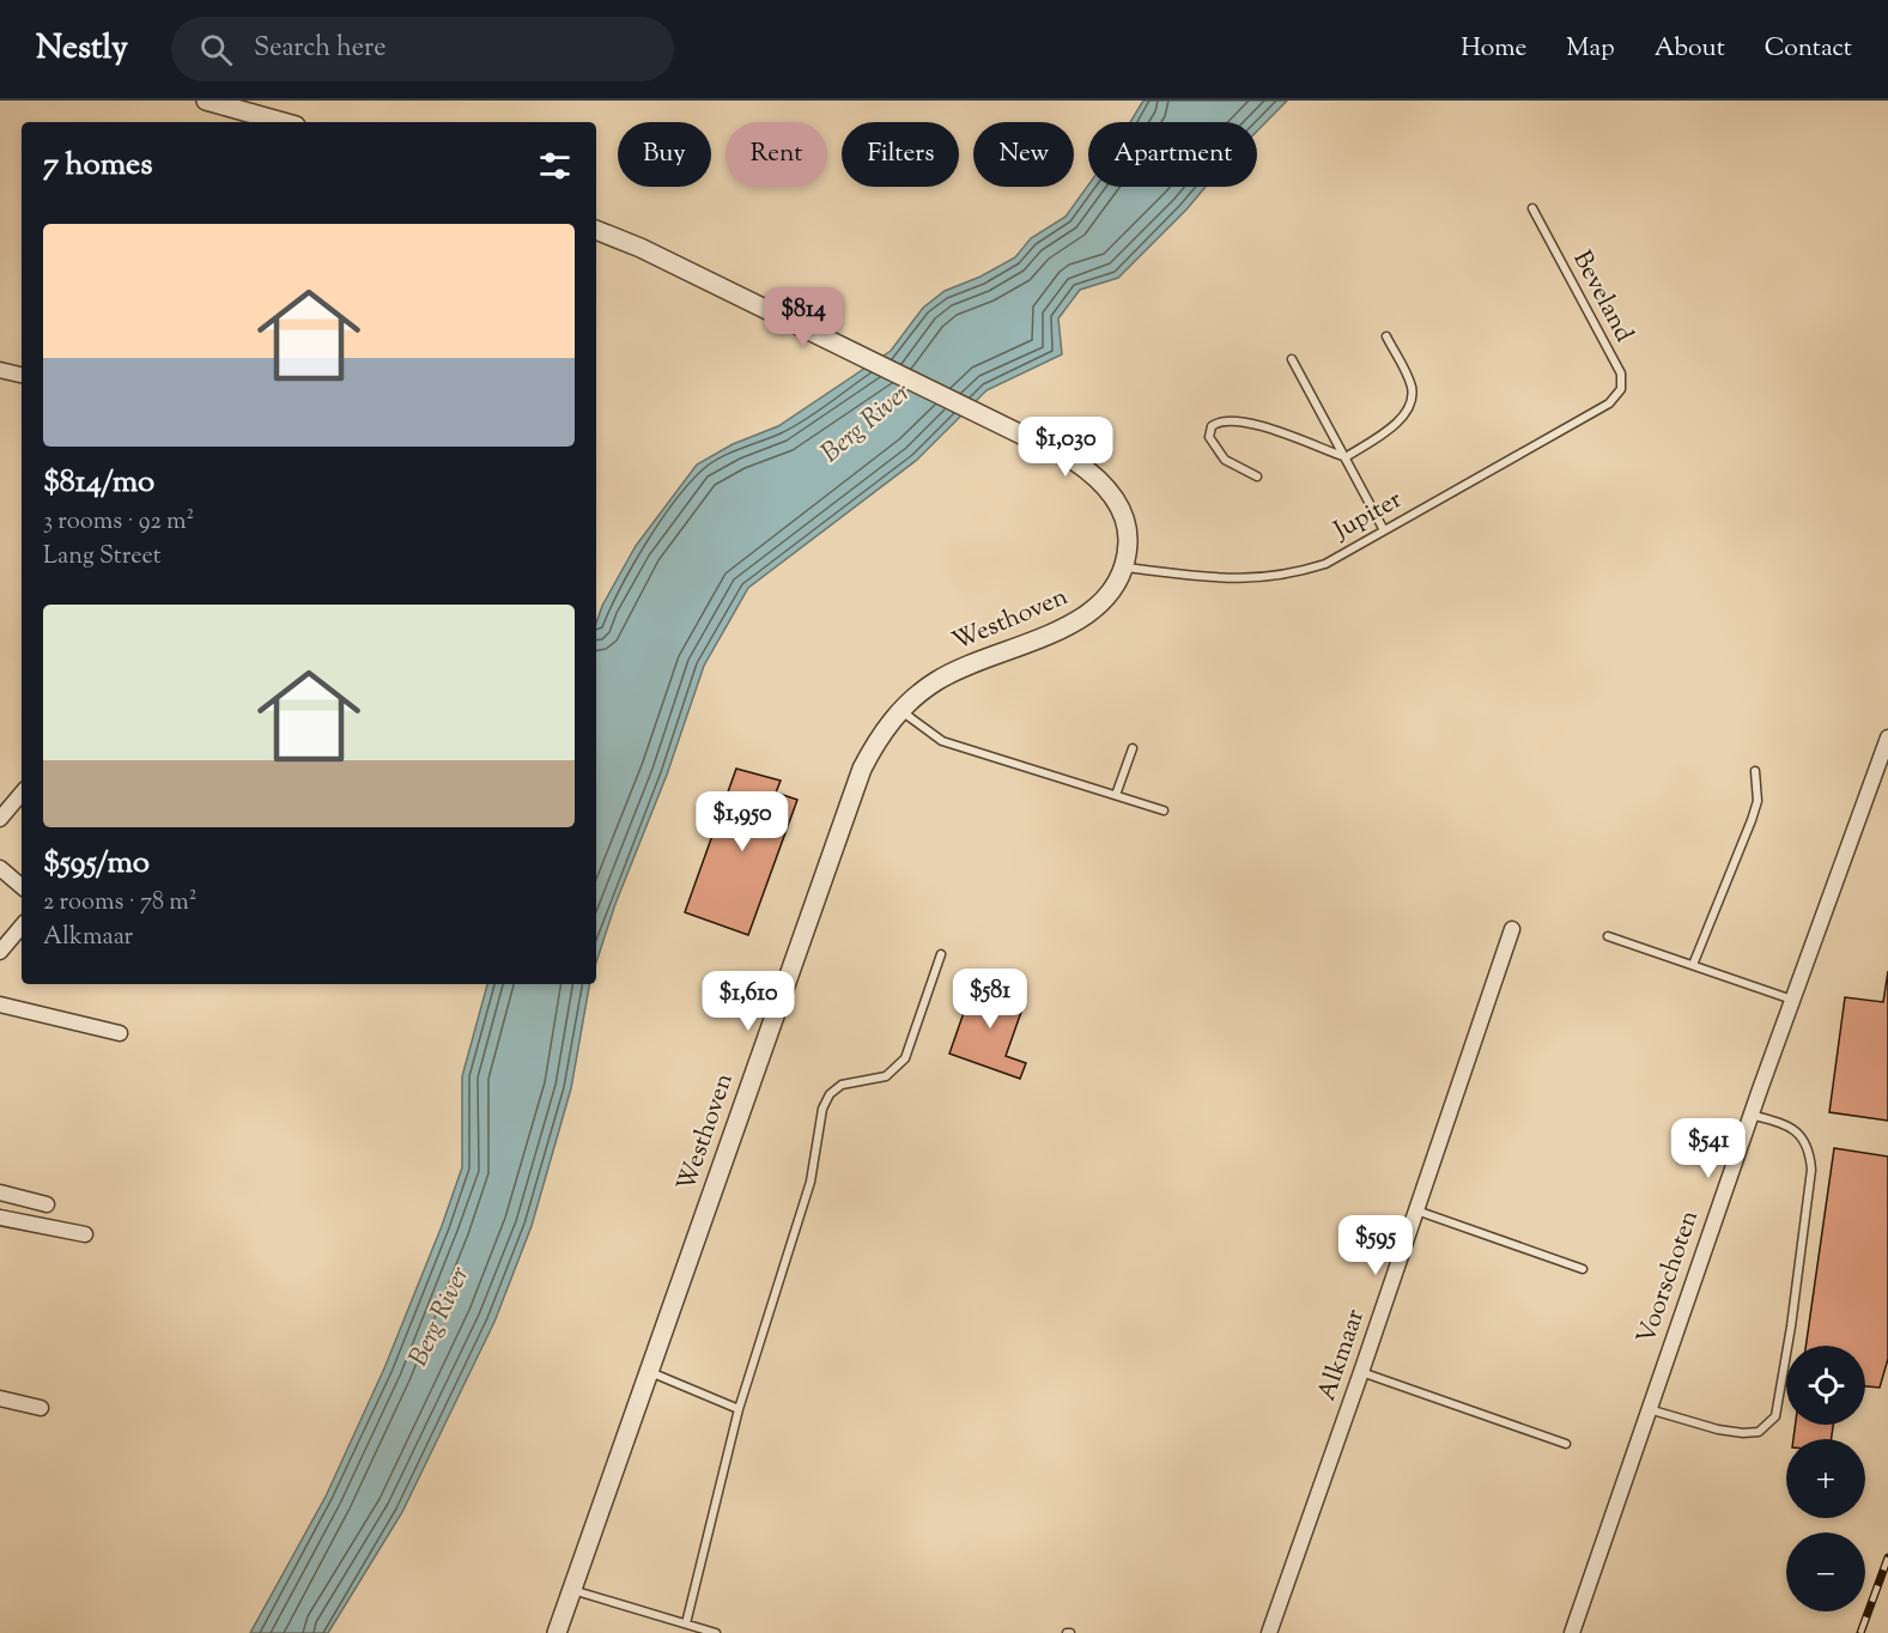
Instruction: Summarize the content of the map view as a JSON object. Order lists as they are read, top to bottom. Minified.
{"streets":{"street":["Westhoven","Voorschoten","Alkmaar"],"lane":["Beveland","Jupiter"]},"crossings":[["Beveland","Jupiter"],["Jupiter","Westhoven"]],"water":["Berg River"],"page":{"header":"Nestly","search":"Search here","nav":["Home","Map","About","Contact"],"chip":["Buy","Rent","Filters","New","Apartment"],"heading":"7 homes","list":[{"name":"$814/mo","note":"3 rooms · 92 m² · Lang Street"},{"name":"$595/mo","note":"2 rooms · 78 m² · Alkmaar"}],"price":["$814","$1,030","$1,950","$581","$1,610","$541","$595"],"map_buttons":["+","−"]}}
